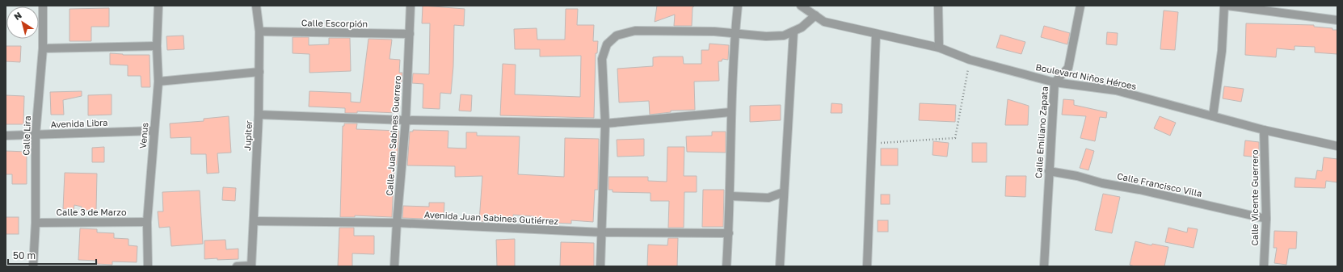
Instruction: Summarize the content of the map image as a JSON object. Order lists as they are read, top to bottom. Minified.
{"streets":{"street":["Calle Escorpión","Boulevard Niños Héroes","Avenida Libra","Calle Emiliano Zapata","Calle Lira","Venus","Jupiter","Calle Juan Sabines Guerrero","Calle Francisco Villa","Calle Vicente Guerrero","Calle 3 de Marzo","Avenida Juan Sabines Gutiérrez"]},"crossings":[["Calle Escorpión","Jupiter"],["Calle Escorpión","Calle Juan Sabines Guerrero"],["Boulevard Niños Héroes","Calle Emiliano Zapata"],["Boulevard Niños Héroes","Calle Vicente Guerrero"],["Avenida Libra","Calle Lira"],["Avenida Libra","Venus"],["Calle Emiliano Zapata","Calle Francisco Villa"],["Calle Lira","Calle 3 de Marzo"],["Venus","Calle 3 de Marzo"],["Jupiter","Avenida Juan Sabines Gutiérrez"],["Calle Juan Sabines Guerrero","Avenida Juan Sabines Gutiérrez"],["Calle Francisco Villa","Calle Vicente Guerrero"]],"scale_bar":"50 m","north":"top left"}
